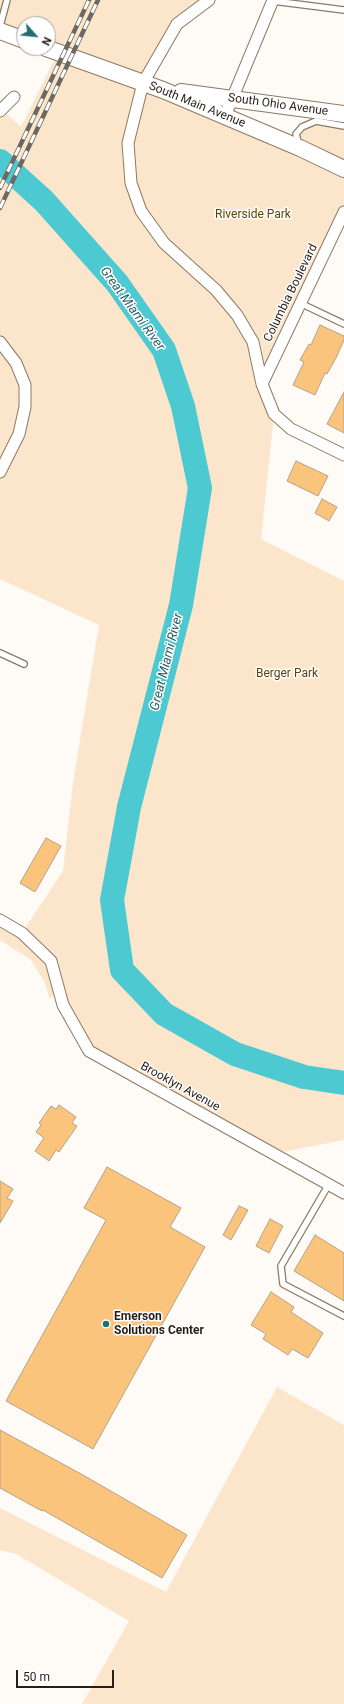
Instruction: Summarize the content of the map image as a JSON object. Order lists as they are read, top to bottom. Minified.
{"streets":{"main road":["South Main Avenue","South Ohio Avenue"],"street":["Columbia Boulevard","Brooklyn Avenue"]},"crossings":[["South Main Avenue","South Ohio Avenue"]],"water":["Great Miami River"],"parks":["Riverside Park","Berger Park"],"places":["Emerson Solutions Center"],"scale_bar":"50 m","north":"bottom right"}
